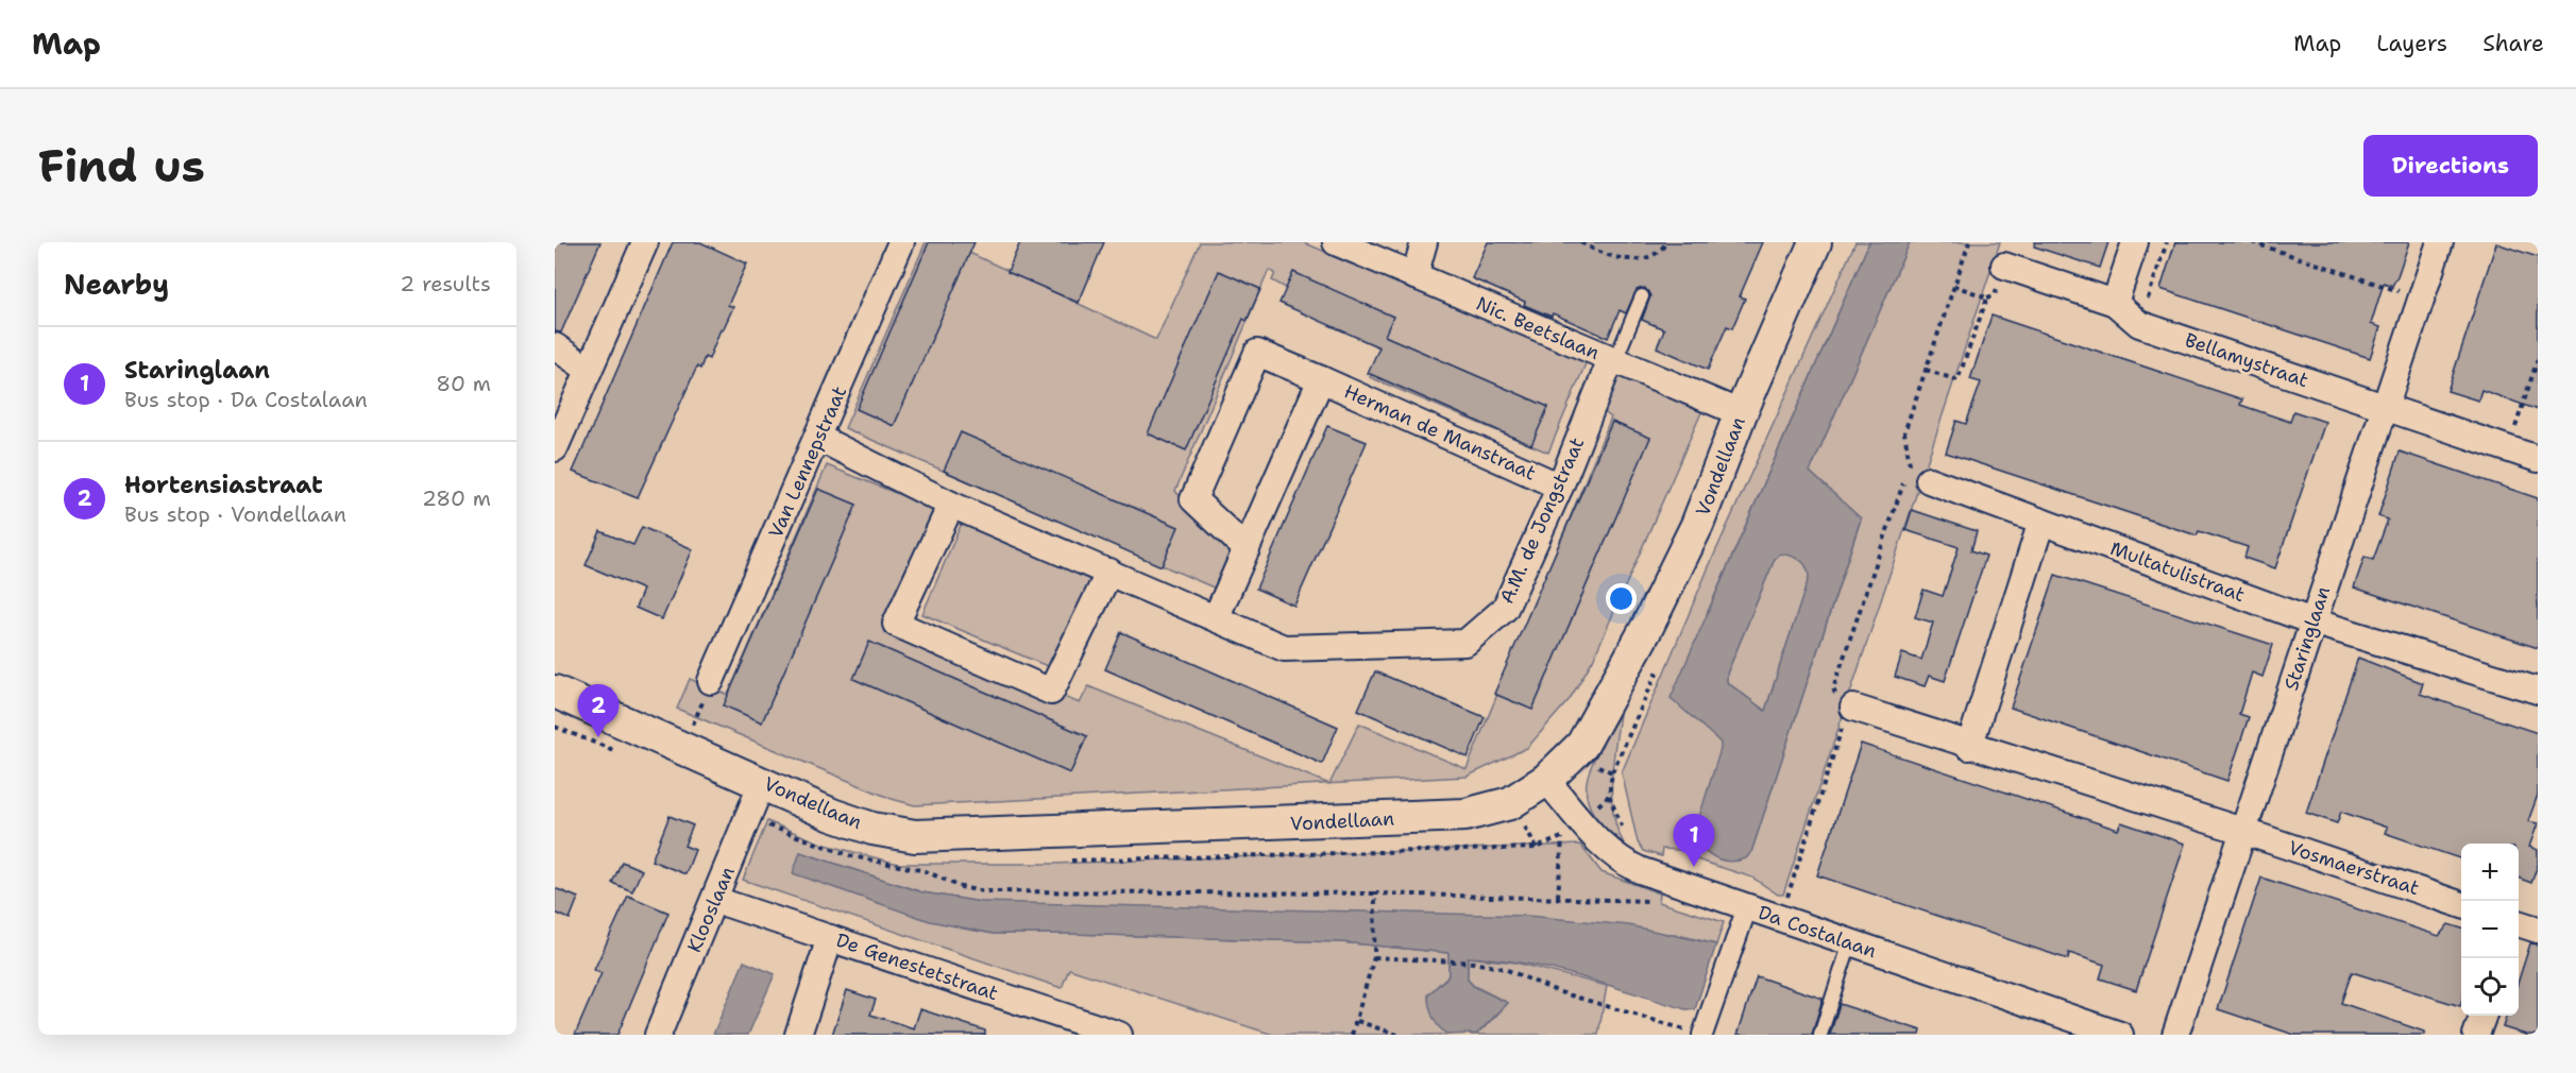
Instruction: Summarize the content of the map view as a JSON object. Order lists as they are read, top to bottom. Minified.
{"streets":{"street":["Nic. Beetslaan","Bellamystraat","Herman de Manstraat","Van Lennepstraat","Vondellaan","A.M. de Jongstraat","Multatulistraat","Staringlaan","Vosmaerstraat","Klooslaan","Da Costalaan","De Genestetstraat"]},"crossings":[["Nic. Beetslaan","Vondellaan"],["Nic. Beetslaan","A.M. de Jongstraat"],["Bellamystraat","Staringlaan"],["Herman de Manstraat","A.M. de Jongstraat"],["Van Lennepstraat","A.M. de Jongstraat"],["Vondellaan","Klooslaan"],["Vondellaan","Da Costalaan"],["Multatulistraat","Staringlaan"],["Staringlaan","Vosmaerstraat"],["Klooslaan","De Genestetstraat"]],"page":{"header":"Map","nav":["Map","Layers","Share"],"buttons":"Directions","title":"Find us","heading":["Nearby","2 results"],"list":[{"mark":"1","name":"Staringlaan","note":"Bus stop · Da Costalaan","value":"80 m"},{"mark":"2","name":"Hortensiastraat","note":"Bus stop · Vondellaan","value":"280 m"}],"pins":["2","1"],"map_buttons":["+","−"]}}
